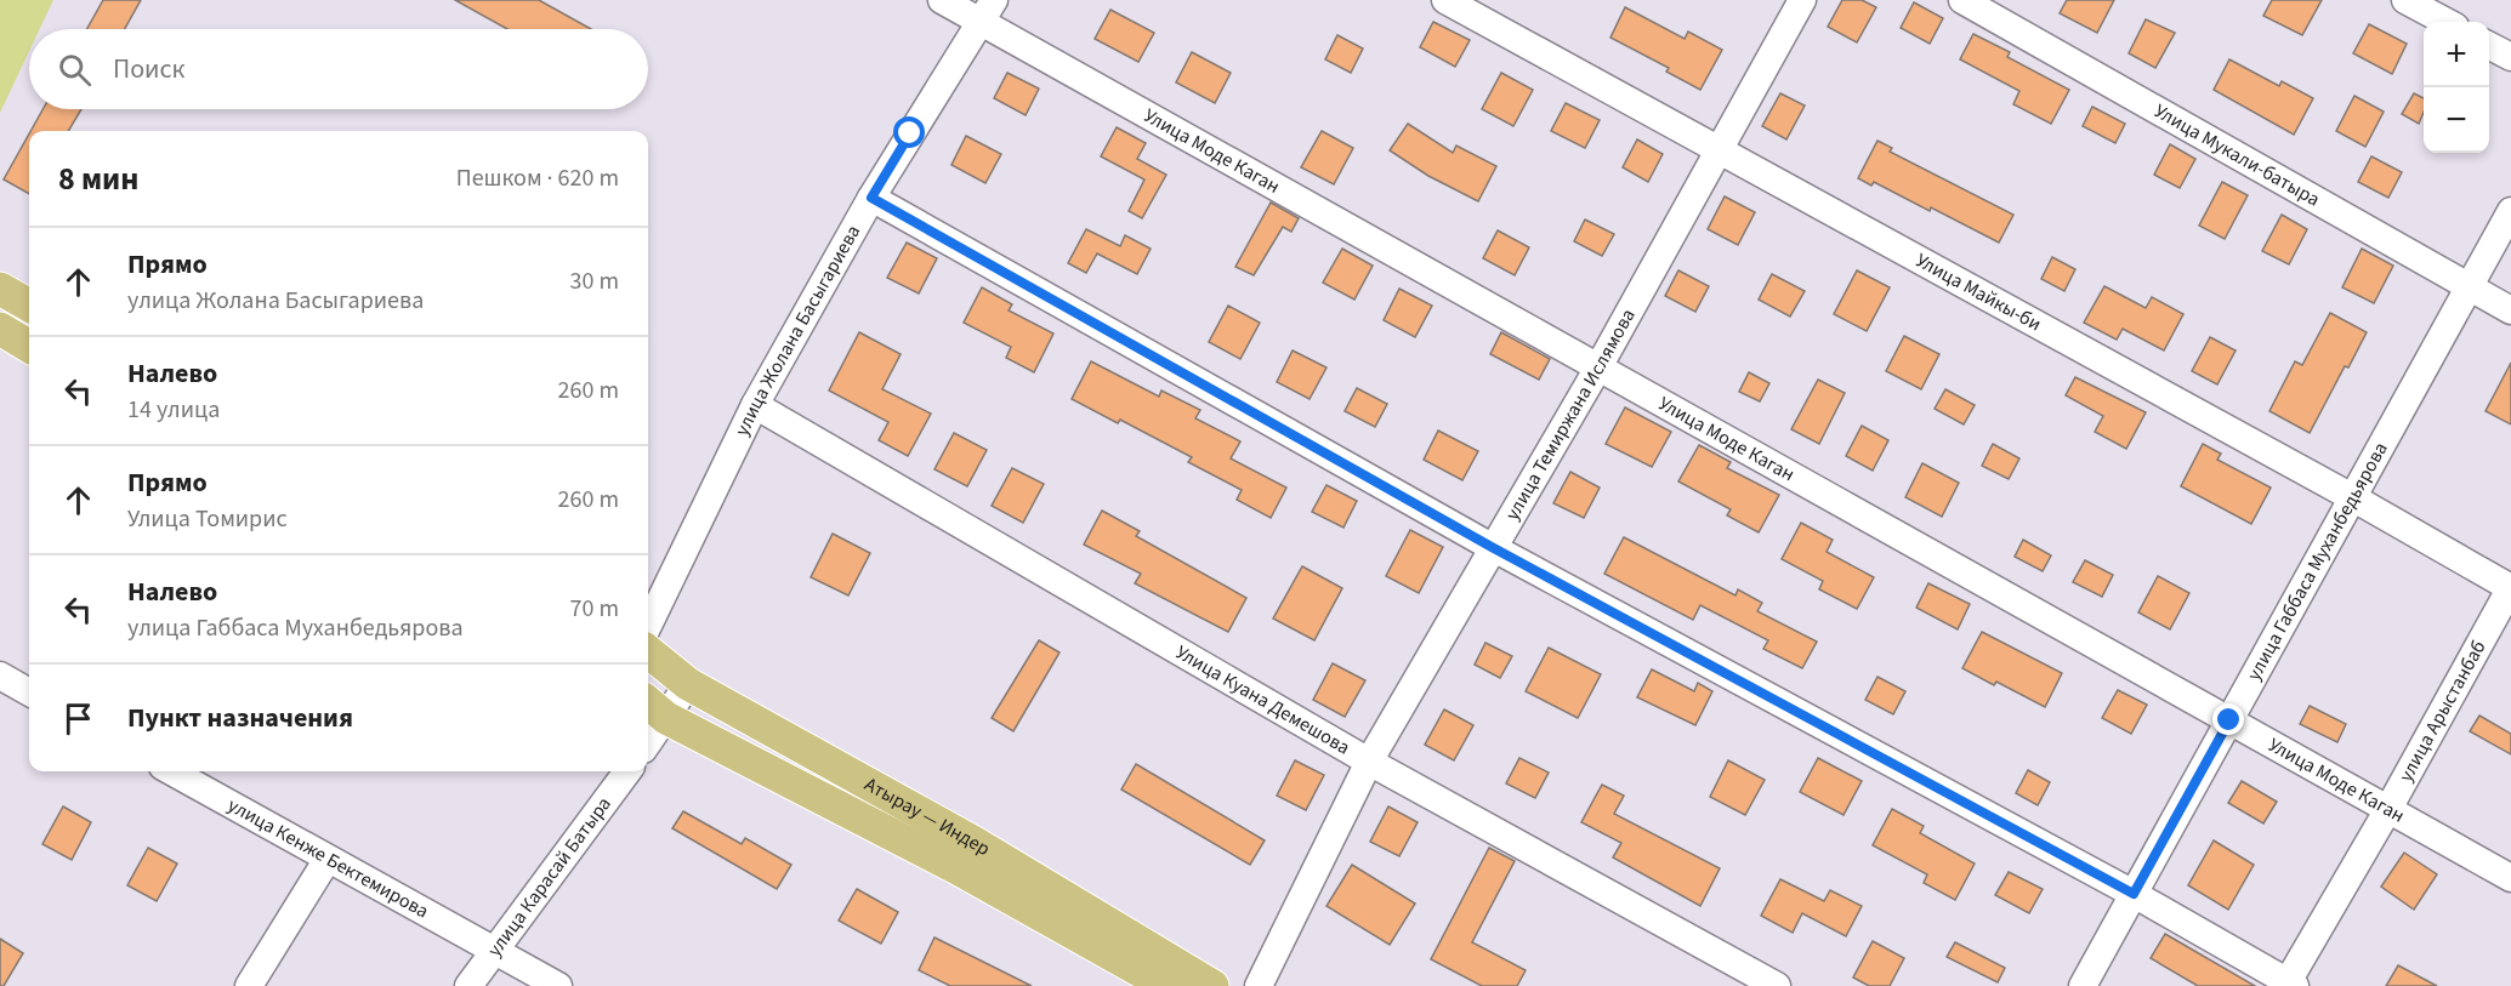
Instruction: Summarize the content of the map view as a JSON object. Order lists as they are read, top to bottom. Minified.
{"streets":{"main road":["Атырау — Индер"],"street":["Улица Моде Каган","Улица Мукали-батыра","Улица Майкы-би","улица Жолана Басыгариева","улица Темиржана Ислямова","улица Габбаса Муханбедьярова","Улица Куана Демешова","улица Арыстанбаб","улица Кенже Бектемирова","улица Карасай Батыра"]},"crossings":[["Улица Моде Каган","улица Жолана Басыгариева"],["Улица Моде Каган","улица Темиржана Ислямова"],["Улица Моде Каган","улица Габбаса Муханбедьярова"],["Улица Моде Каган","улица Арыстанбаб"],["Улица Мукали-батыра","улица Габбаса Муханбедьярова"],["Улица Майкы-би","улица Темиржана Ислямова"],["Улица Майкы-би","улица Габбаса Муханбедьярова"],["Улица Майкы-би","улица Арыстанбаб"],["улица Жолана Басыгариева","Улица Куана Демешова"],["улица Темиржана Ислямова","Улица Куана Демешова"],["улица Кенже Бектемирова","улица Карасай Батыра"]],"page":{"map_buttons":["+","−"],"search":"Поиск","heading":["8 мин","Пешком · 620 m"],"list":[["Прямо","улица Жолана Басыгариева","30 m"],["Налево","14 улица","260 m"],["Прямо","Улица Томирис","260 m"],["Налево","улица Габбаса Муханбедьярова","70 m"],"Пункт назначения"]}}
